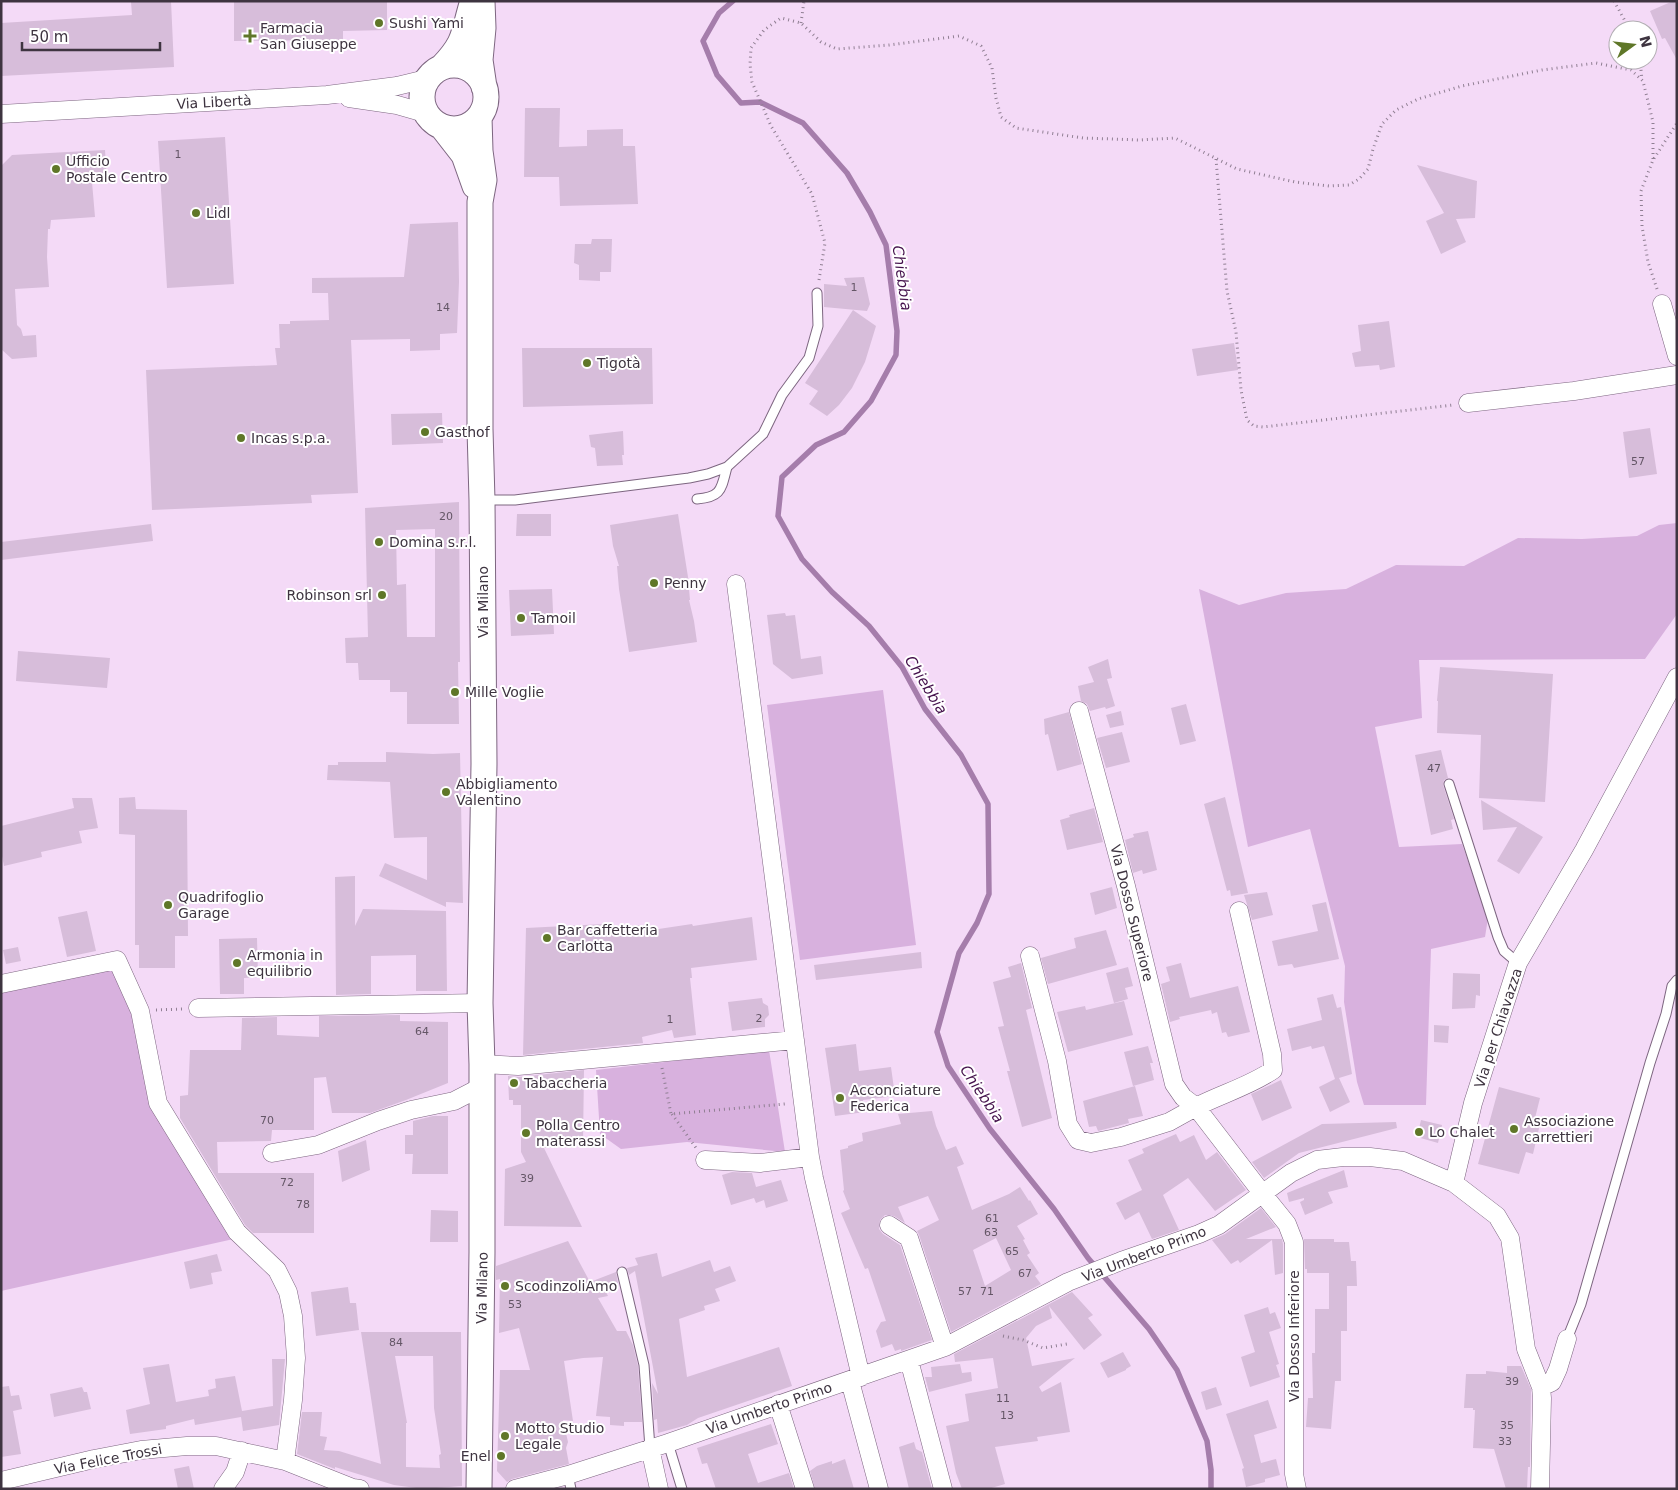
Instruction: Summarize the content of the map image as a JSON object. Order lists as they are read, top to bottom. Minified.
{"streets":{"main road":["Via Milano"],"street":["Via Libertà","Via Dosso Superiore","Via per Chiavazza","Via Umberto Primo","Via Dosso Inferiore","Via Felice Trossi"]},"crossings":[["Via Libertà","Via Milano"],["Via Dosso Superiore","Via Umberto Primo"],["Via Dosso Superiore","Via Dosso Inferiore"],["Via per Chiavazza","Via Umberto Primo"],["Via Umberto Primo","Via Dosso Inferiore"]],"water":["Chiebbia"],"places":{"other":["Sushi Yami","Ufficio Postale Centro","Lidl","Tigotà","Gasthof","Incas s.p.a.","Domina s.r.l.","Penny","Robinson srl","Tamoil","Mille Voglie","Abbigliamento Valentino","Quadrifoglio Garage","Bar caffetteria Carlotta","Armonia in equilibrio","Tabaccheria","Acconciature Federica","Associazione carrettieri","Lo Chalet","Polla Centro materassi","ScodinzoliAmo","Motto Studio Legale","Enel"],"health":["Farmacia San Giuseppe"]},"house_numbers":["1","1","14","57","20","47","2","1","64","70","39","72","78","61","63","65","67","57","71","53","84","39","11","13","35","33"],"scale_bar":"50 m","north":"right"}
